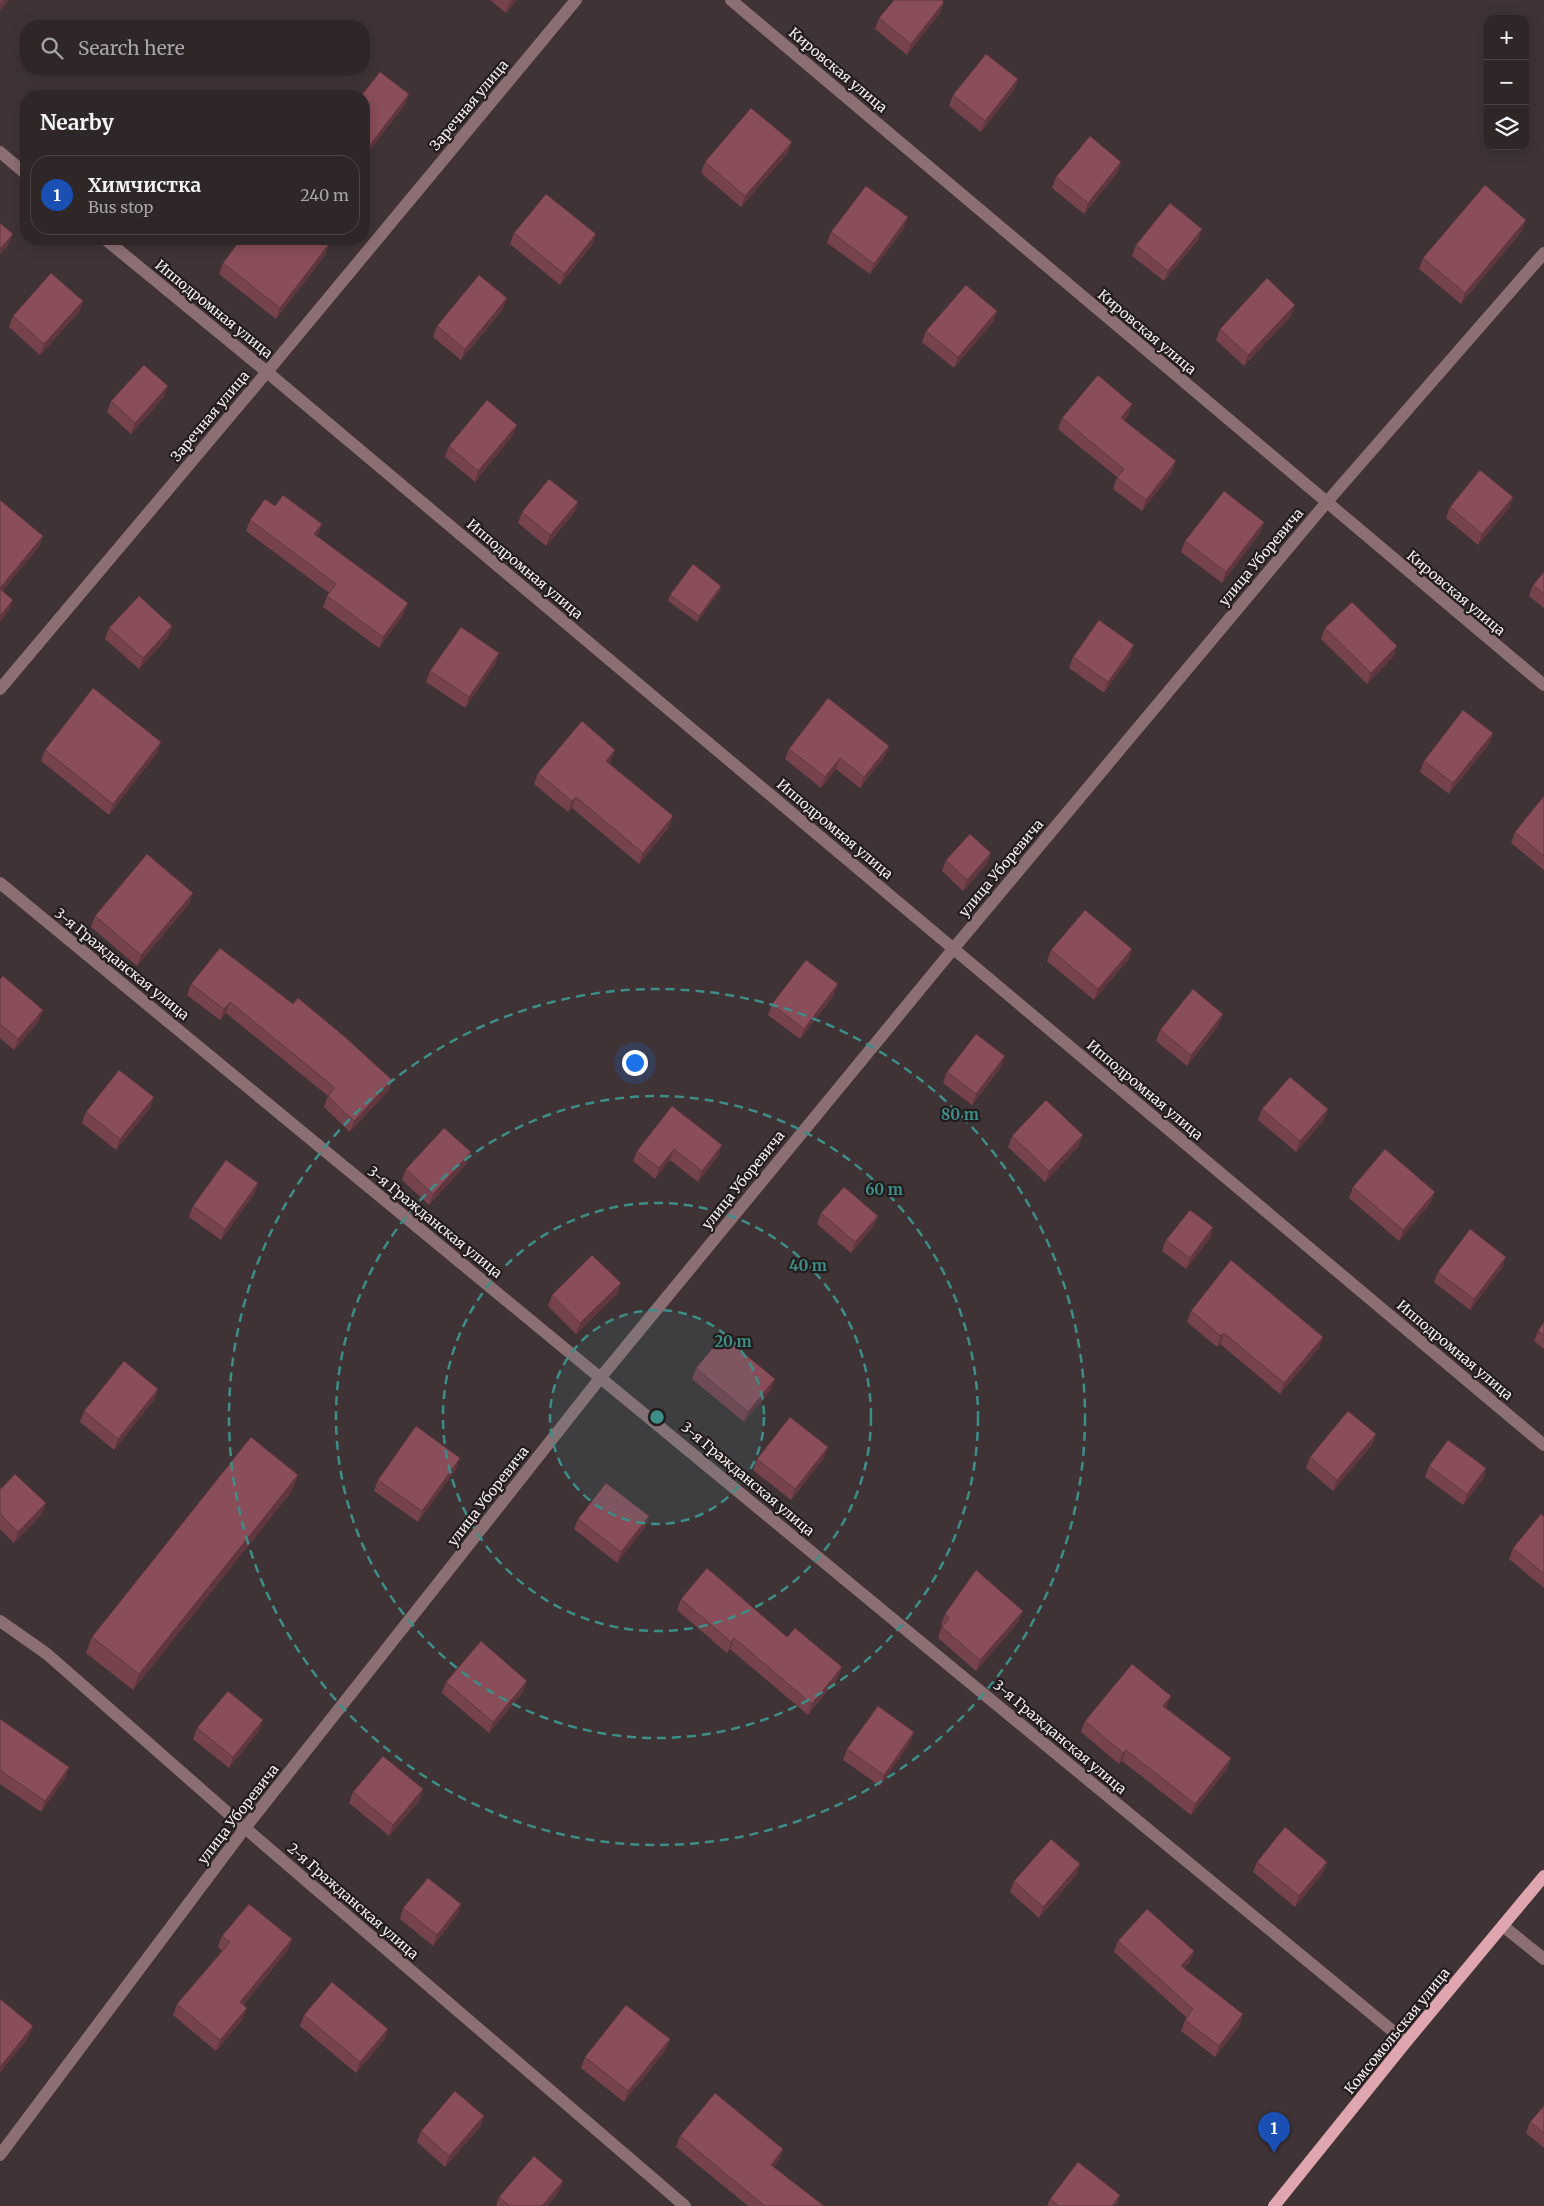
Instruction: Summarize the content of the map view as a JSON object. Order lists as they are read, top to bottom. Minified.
{"streets":{"main road":["Комсомольская улица"],"street":["Кировская улица","Заречная улица","Ипподромная улица","улица Уборевича","3-я Гражданская улица","2-я Гражданская улица"]},"crossings":[["Кировская улица","улица Уборевича"],["Заречная улица","Ипподромная улица"],["Ипподромная улица","улица Уборевича"],["улица Уборевича","3-я Гражданская улица"],["улица Уборевича","2-я Гражданская улица"],["3-я Гражданская улица","Комсомольская улица"]],"page":{"map_buttons":["+","−"],"search":"Search here","heading":"Nearby","list":[{"mark":"1","name":"Химчистка","note":"Bus stop","value":"240 m"}],"pins":"1"},"rings":["80 m","60 m","40 m","20 m"]}
